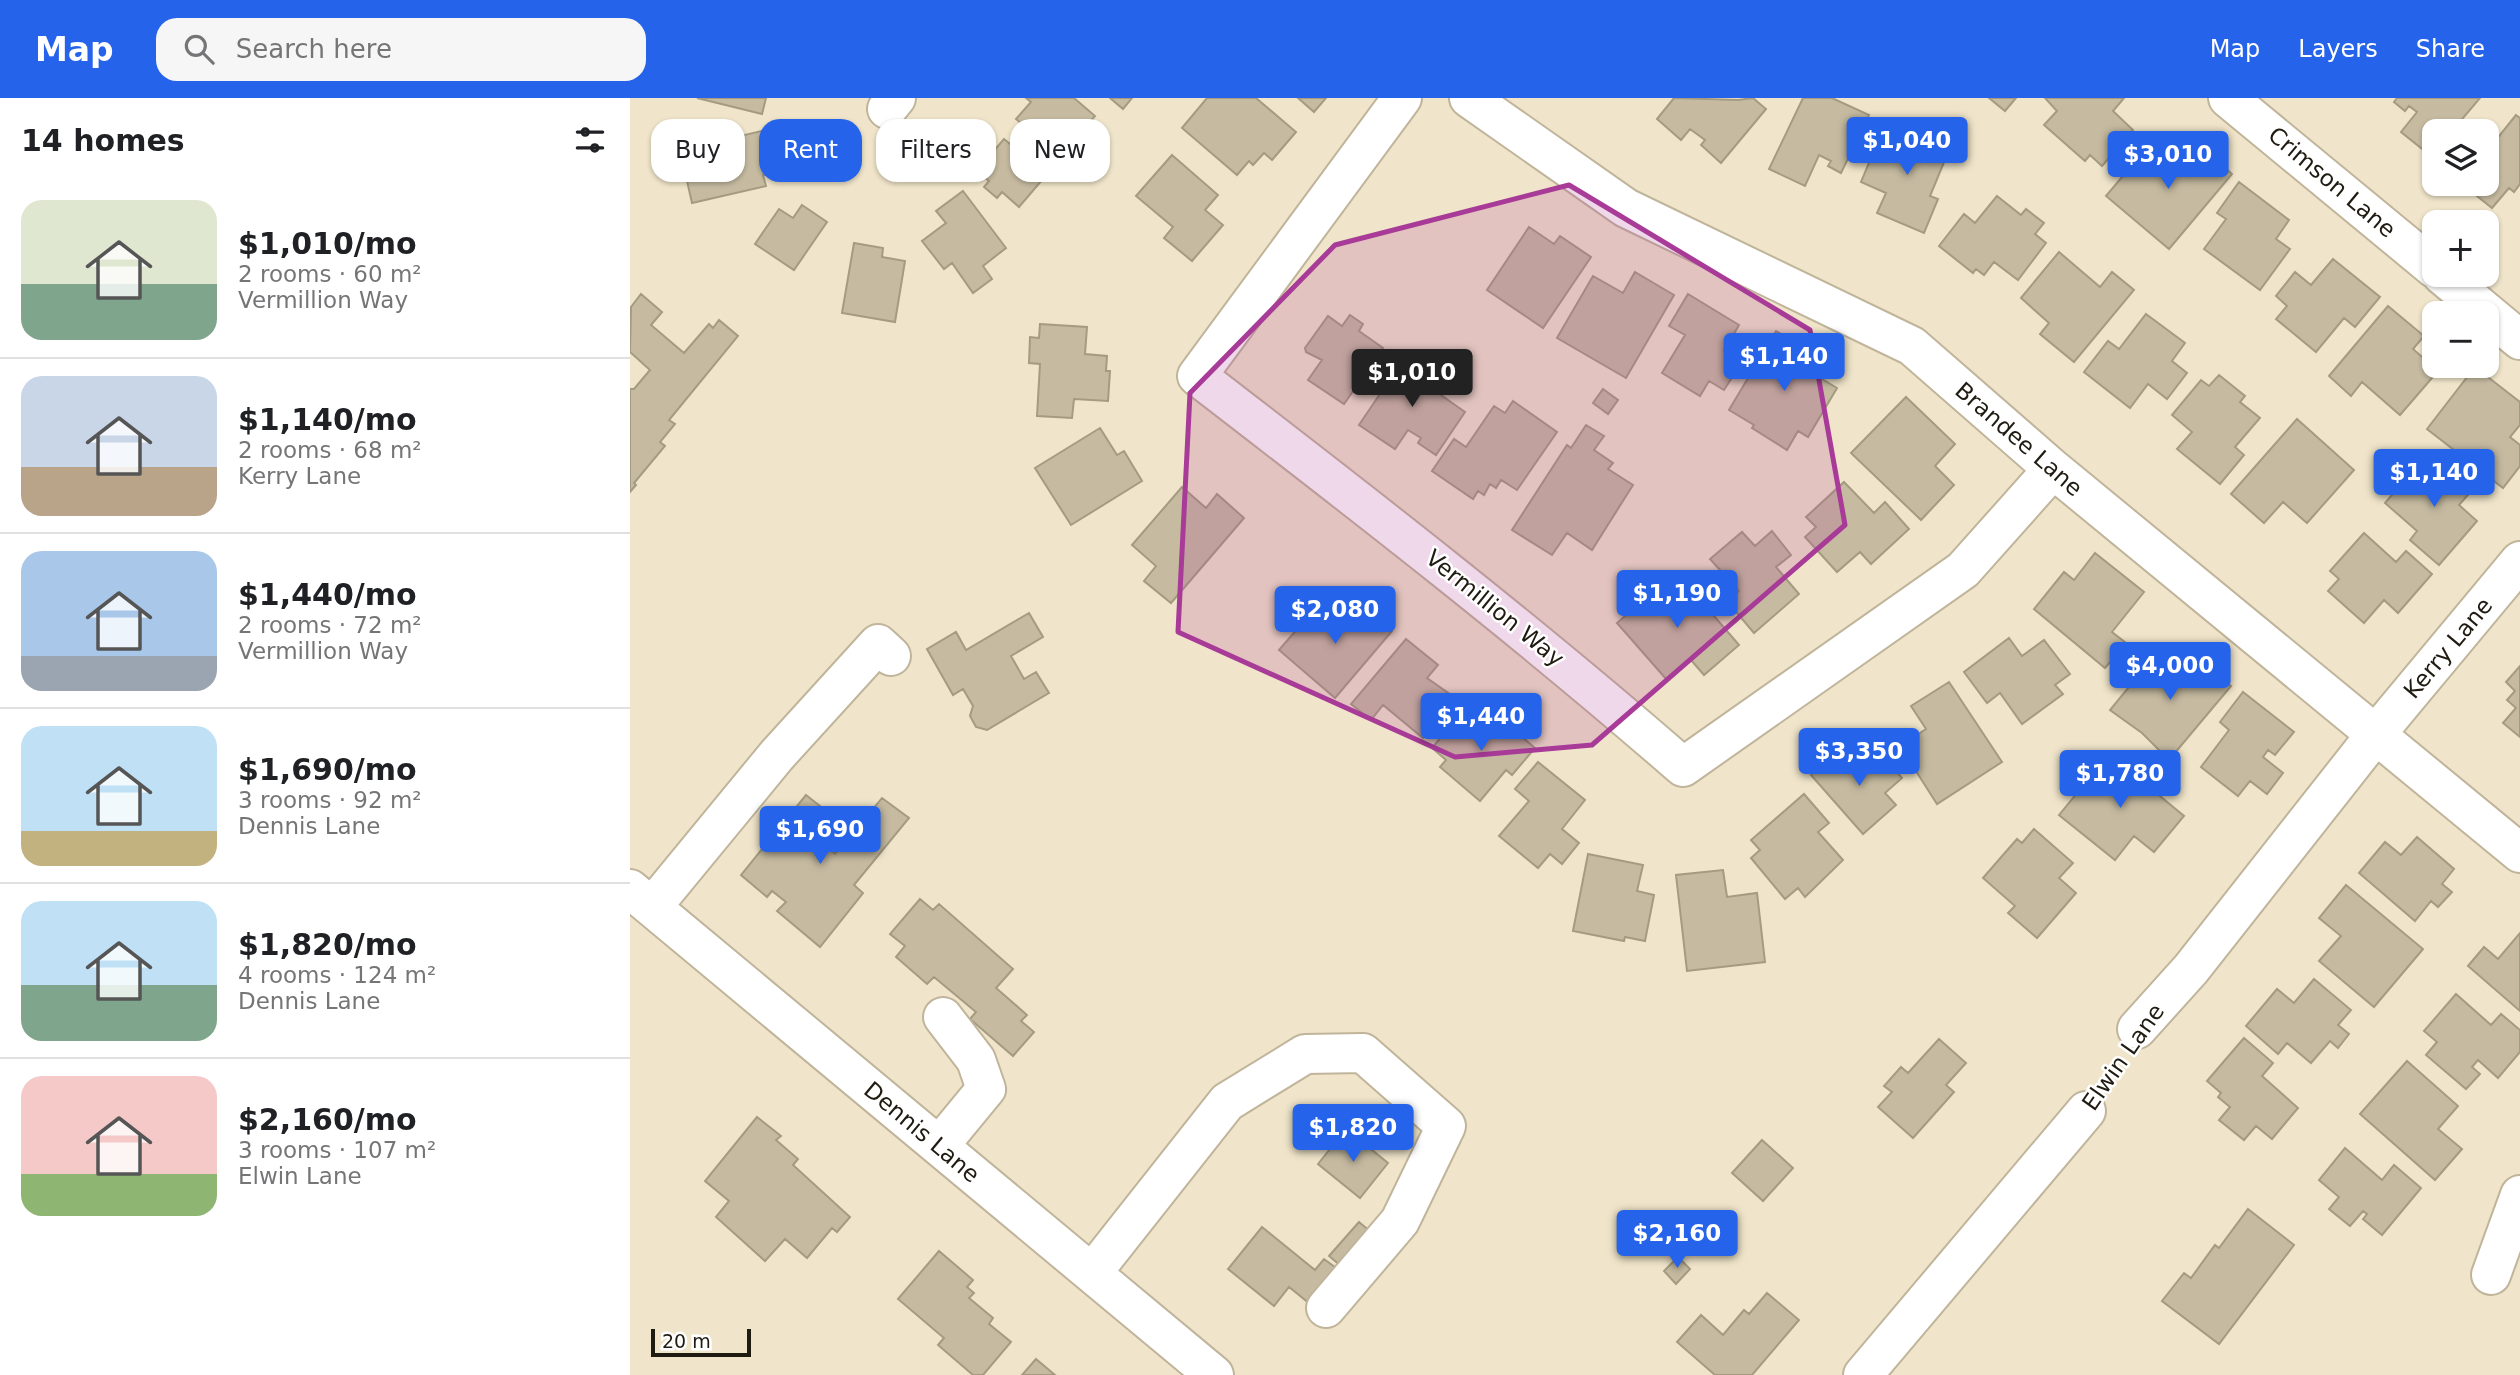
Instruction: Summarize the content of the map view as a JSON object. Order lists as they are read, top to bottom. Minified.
{"streets":{"street":["Crimson Lane","Brandee Lane","Vermillion Way","Kerry Lane","Elwin Lane","Dennis Lane"]},"crossings":[["Brandee Lane","Vermillion Way"],["Brandee Lane","Kerry Lane"],["Brandee Lane","Elwin Lane"],["Kerry Lane","Elwin Lane"]],"scale_bar":"20 m","page":{"header":"Map","search":"Search here","nav":["Map","Layers","Share"],"heading":"14 homes","price":["$1,040","$3,010","$1,140","$1,010","$1,140","$1,190","$2,080","$4,000","$1,440","$3,350","$1,780","$1,690","$1,820","$2,160"],"map_buttons":["+","−"],"chip":["Buy","Rent","Filters","New"],"list":[{"name":"$1,010/mo","note":"2 rooms · 60 m² · Vermillion Way"},{"name":"$1,140/mo","note":"2 rooms · 68 m² · Kerry Lane"},{"name":"$1,440/mo","note":"2 rooms · 72 m² · Vermillion Way"},{"name":"$1,690/mo","note":"3 rooms · 92 m² · Dennis Lane"},{"name":"$1,820/mo","note":"4 rooms · 124 m² · Dennis Lane"},{"name":"$2,160/mo","note":"3 rooms · 107 m² · Elwin Lane"}],"scale":"20 m"}}
